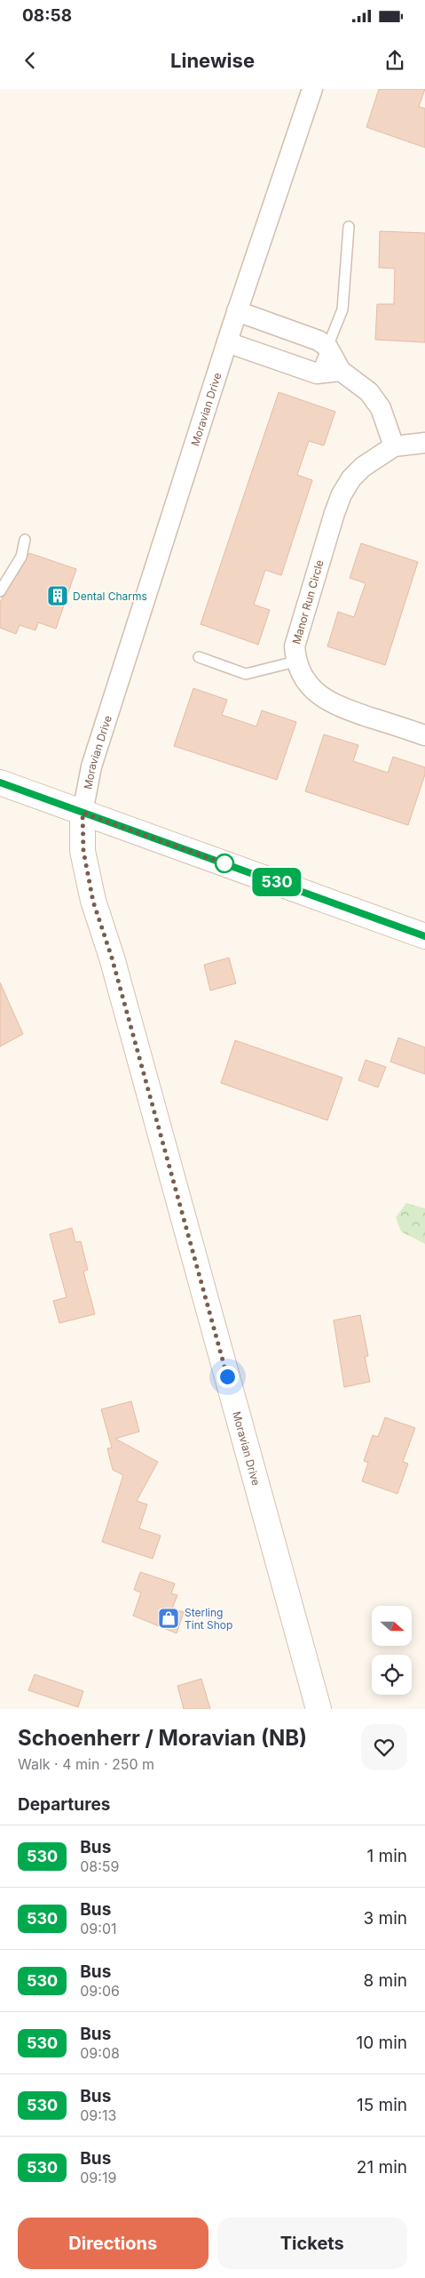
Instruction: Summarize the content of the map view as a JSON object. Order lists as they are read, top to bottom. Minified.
{"streets":{"street":["Moravian Drive","Manor Run Circle"]},"places":{"building":["Dental Charms"],"shop":["Sterling Tint Shop"]},"lines":["bus line 530"],"north":"right","page":{"status":"08:58","header":"Linewise","on_map":"530","heading":[["Schoenherr / Moravian (NB)","Walk · 4 min · 250 m"],"Departures"],"list":[{"mark":"530","name":"Bus","note":"08:59","value":"1 min"},{"mark":"530","name":"Bus","note":"09:01","value":"3 min"},{"mark":"530","name":"Bus","note":"09:06","value":"8 min"},{"mark":"530","name":"Bus","note":"09:08","value":"10 min"},{"mark":"530","name":"Bus","note":"09:13","value":"15 min"},{"mark":"530","name":"Bus","note":"09:19","value":"21 min"}],"buttons":["Directions","Tickets"]}}
